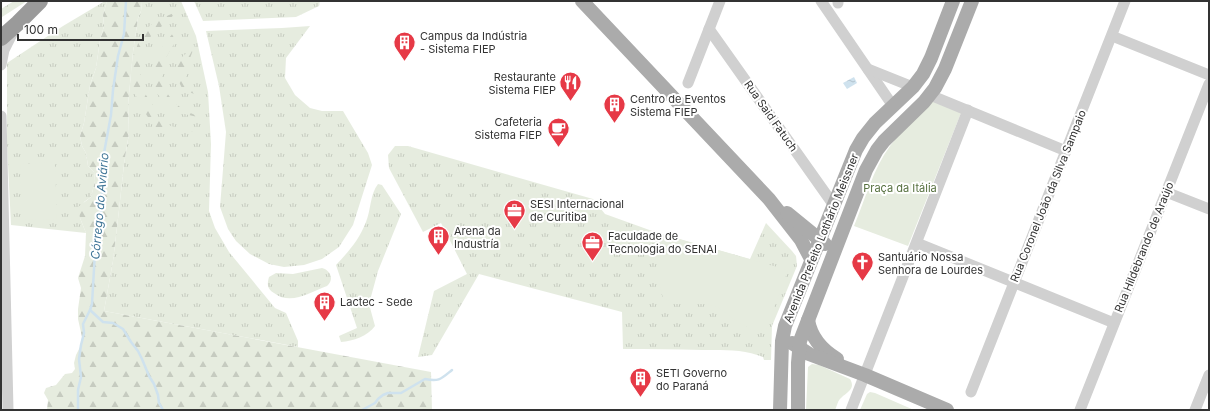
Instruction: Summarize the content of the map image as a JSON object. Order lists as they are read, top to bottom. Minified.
{"streets":{"main road":["Avenida Prefeito Lothário Meissner"],"street":["Rua Said Fatuch","Rua Coronel João da Silva Sampaio","Rua Hildebrando de Araújo"]},"crossings":[["Rua Said Fatuch","Avenida Prefeito Lothário Meissner"]],"water":["Córrego do Aviário"],"parks":["Praça da Itália"],"places":{"building":["Campus da Indústria - Sistema FIEP","Centro de Eventos Sistema FIEP","Arena da Industría","Lactec - Sede","SETI Governo do Paraná"],"restaurant":["Restaurante Sistema FIEP"],"cafe":["Cafeteria Sistema FIEP"],"office":["SESI Internacional de Curitiba","Faculdade de Tecnologia do SENAI"],"church":["Santuário Nossa Senhora de Lourdes"]},"scale_bar":"100 m"}
